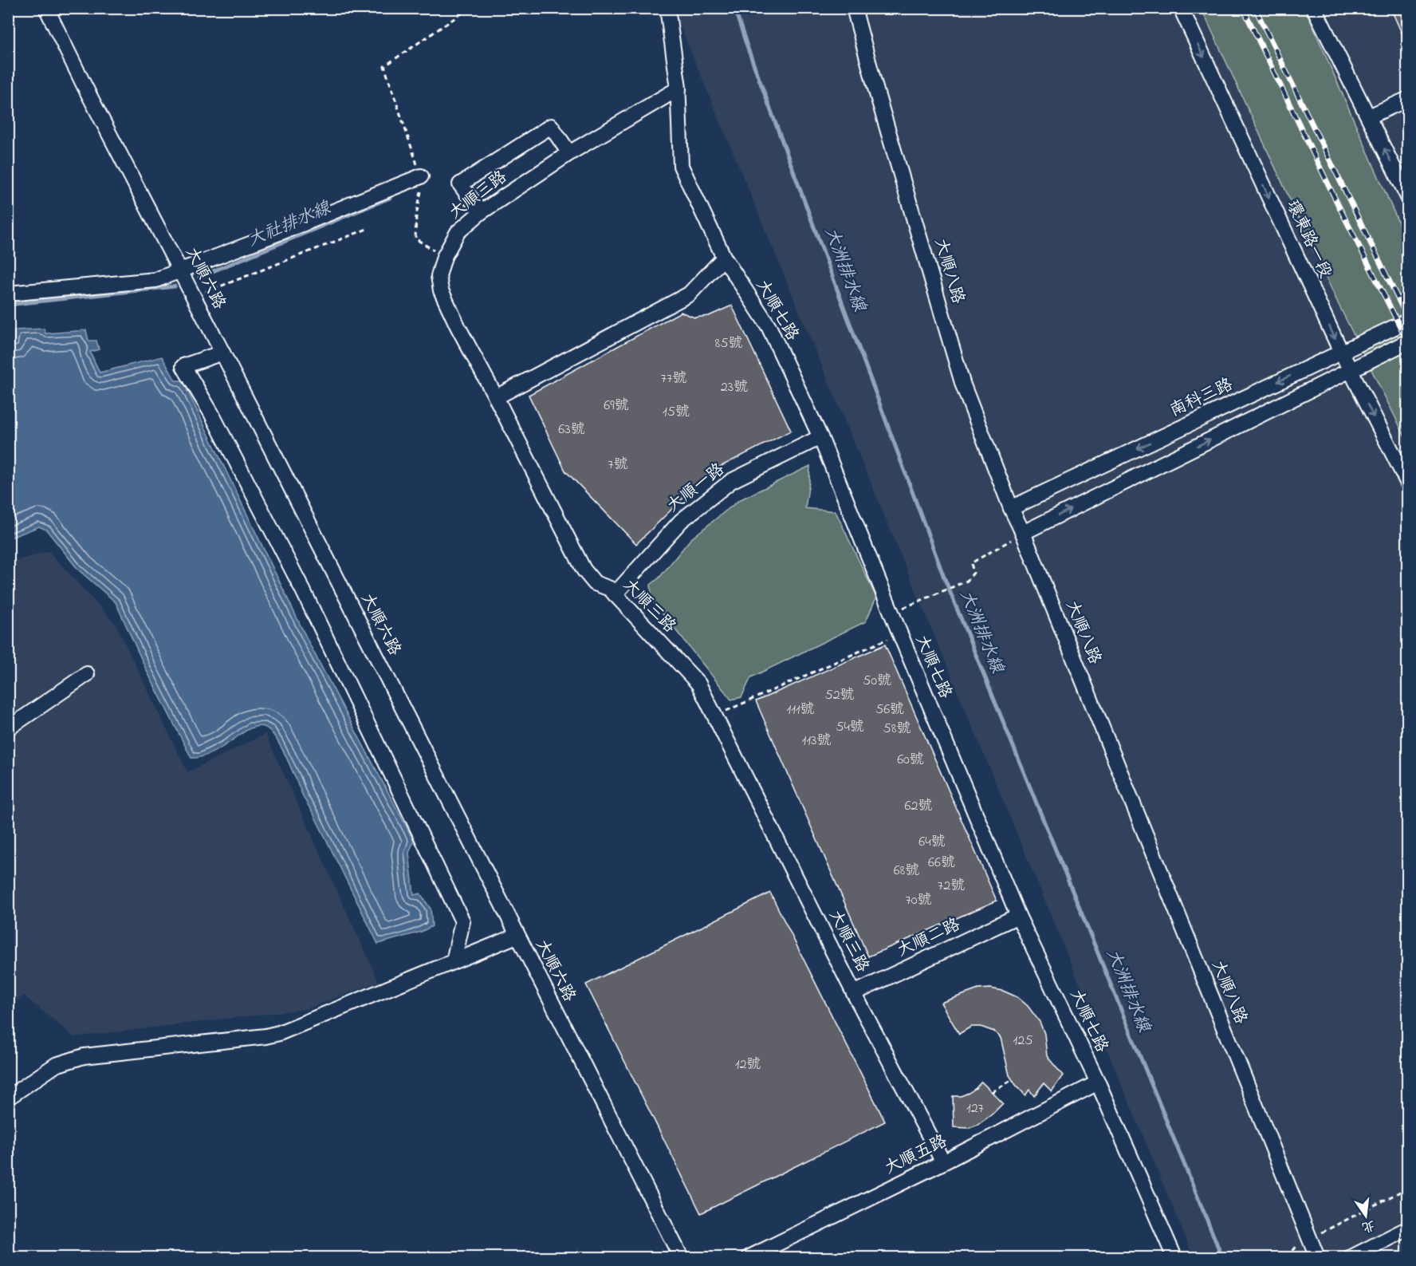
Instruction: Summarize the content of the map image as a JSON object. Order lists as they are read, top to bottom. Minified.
{"streets":{"street":["大順三路","環東路一段","大順八路","大順六路","大順七路","南科三路","大順一路","大順二路","大順五路"]},"crossings":[["大順三路","大順七路"],["大順三路","大順一路"],["大順三路","大順二路"],["大順三路","大順五路"],["環東路一段","南科三路"],["大順八路","南科三路"],["大順七路","大順一路"],["大順七路","大順二路"],["大順七路","大順五路"]],"water":["大社排水線","大洲排水線"],"house_numbers":["85號","77號","23號","69號","15號","63號","7號","50號","52號","111號","56號","54號","58號","113號","60號","62號","64號","66號","68號","72號","70號","125","12號","127"],"north":"bottom"}
